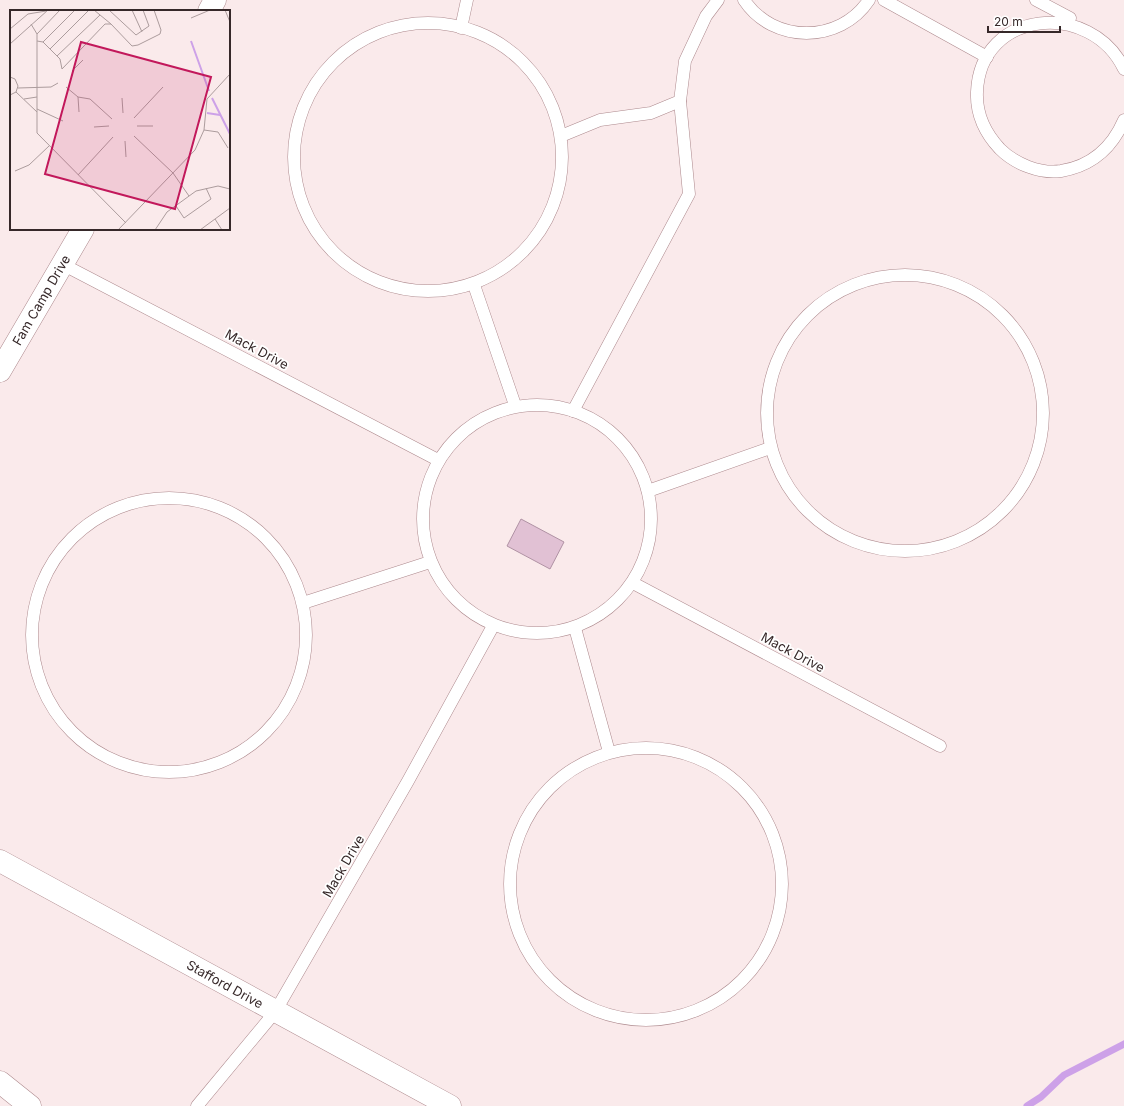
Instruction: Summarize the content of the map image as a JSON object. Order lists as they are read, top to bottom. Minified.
{"streets":{"street":["Fam Camp Drive","Stafford Drive"],"lane":["Mack Drive"]},"crossings":[["Fam Camp Drive","Mack Drive"],["Mack Drive","Stafford Drive"]],"scale_bar":"20 m"}
